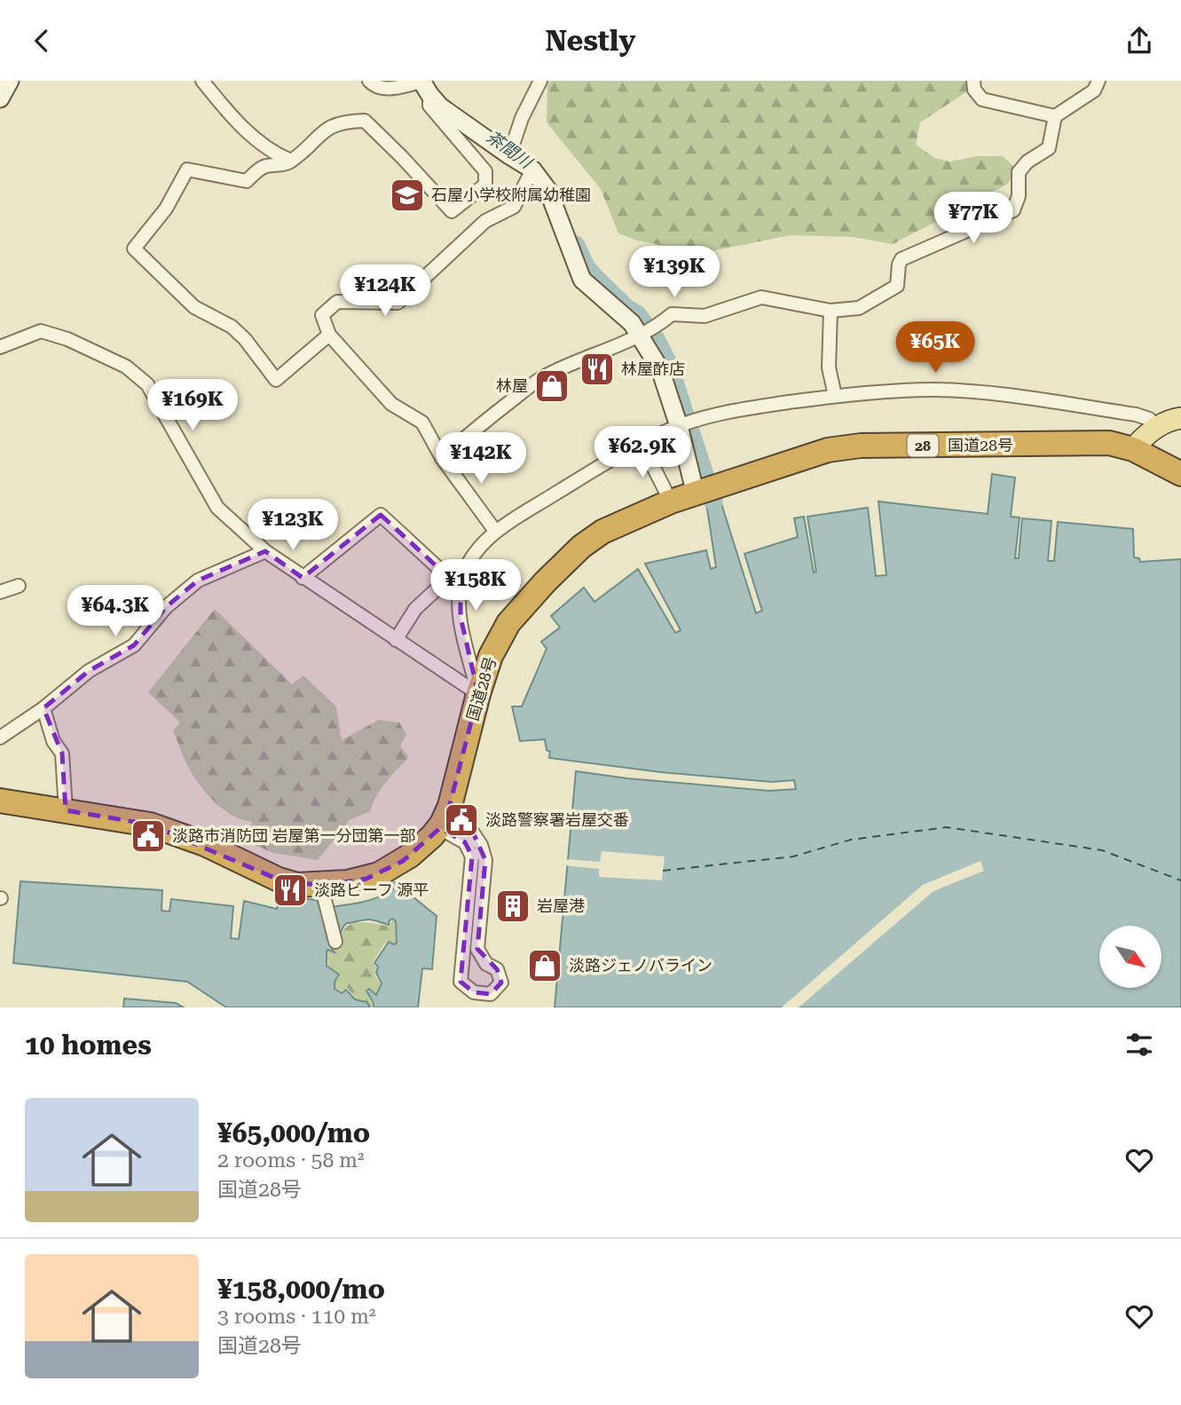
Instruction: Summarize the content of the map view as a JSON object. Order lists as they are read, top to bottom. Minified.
{"streets":{"highway":["28","国道28号"]},"water":["茶間川"],"places":{"school or university":["石屋小学校附属幼稚園"],"restaurant":["林屋酢店","淡路ビーフ 源平"],"shop":["林屋","淡路ジェノバライン"],"public building":["淡路警察署岩屋交番","淡路市消防団 岩屋第一分団第一部"],"building":["岩屋港"]},"north":"bottom right","page":{"header":"Nestly","price":["¥77K","¥139K","¥124K","¥65K","¥169K","¥62.9K","¥142K","¥123K","¥158K","¥64.3K"],"heading":"10 homes","list":[{"name":"¥65,000/mo","note":"2 rooms · 58 m² · 国道28号"},{"name":"¥158,000/mo","note":"3 rooms · 110 m² · 国道28号"}]}}
